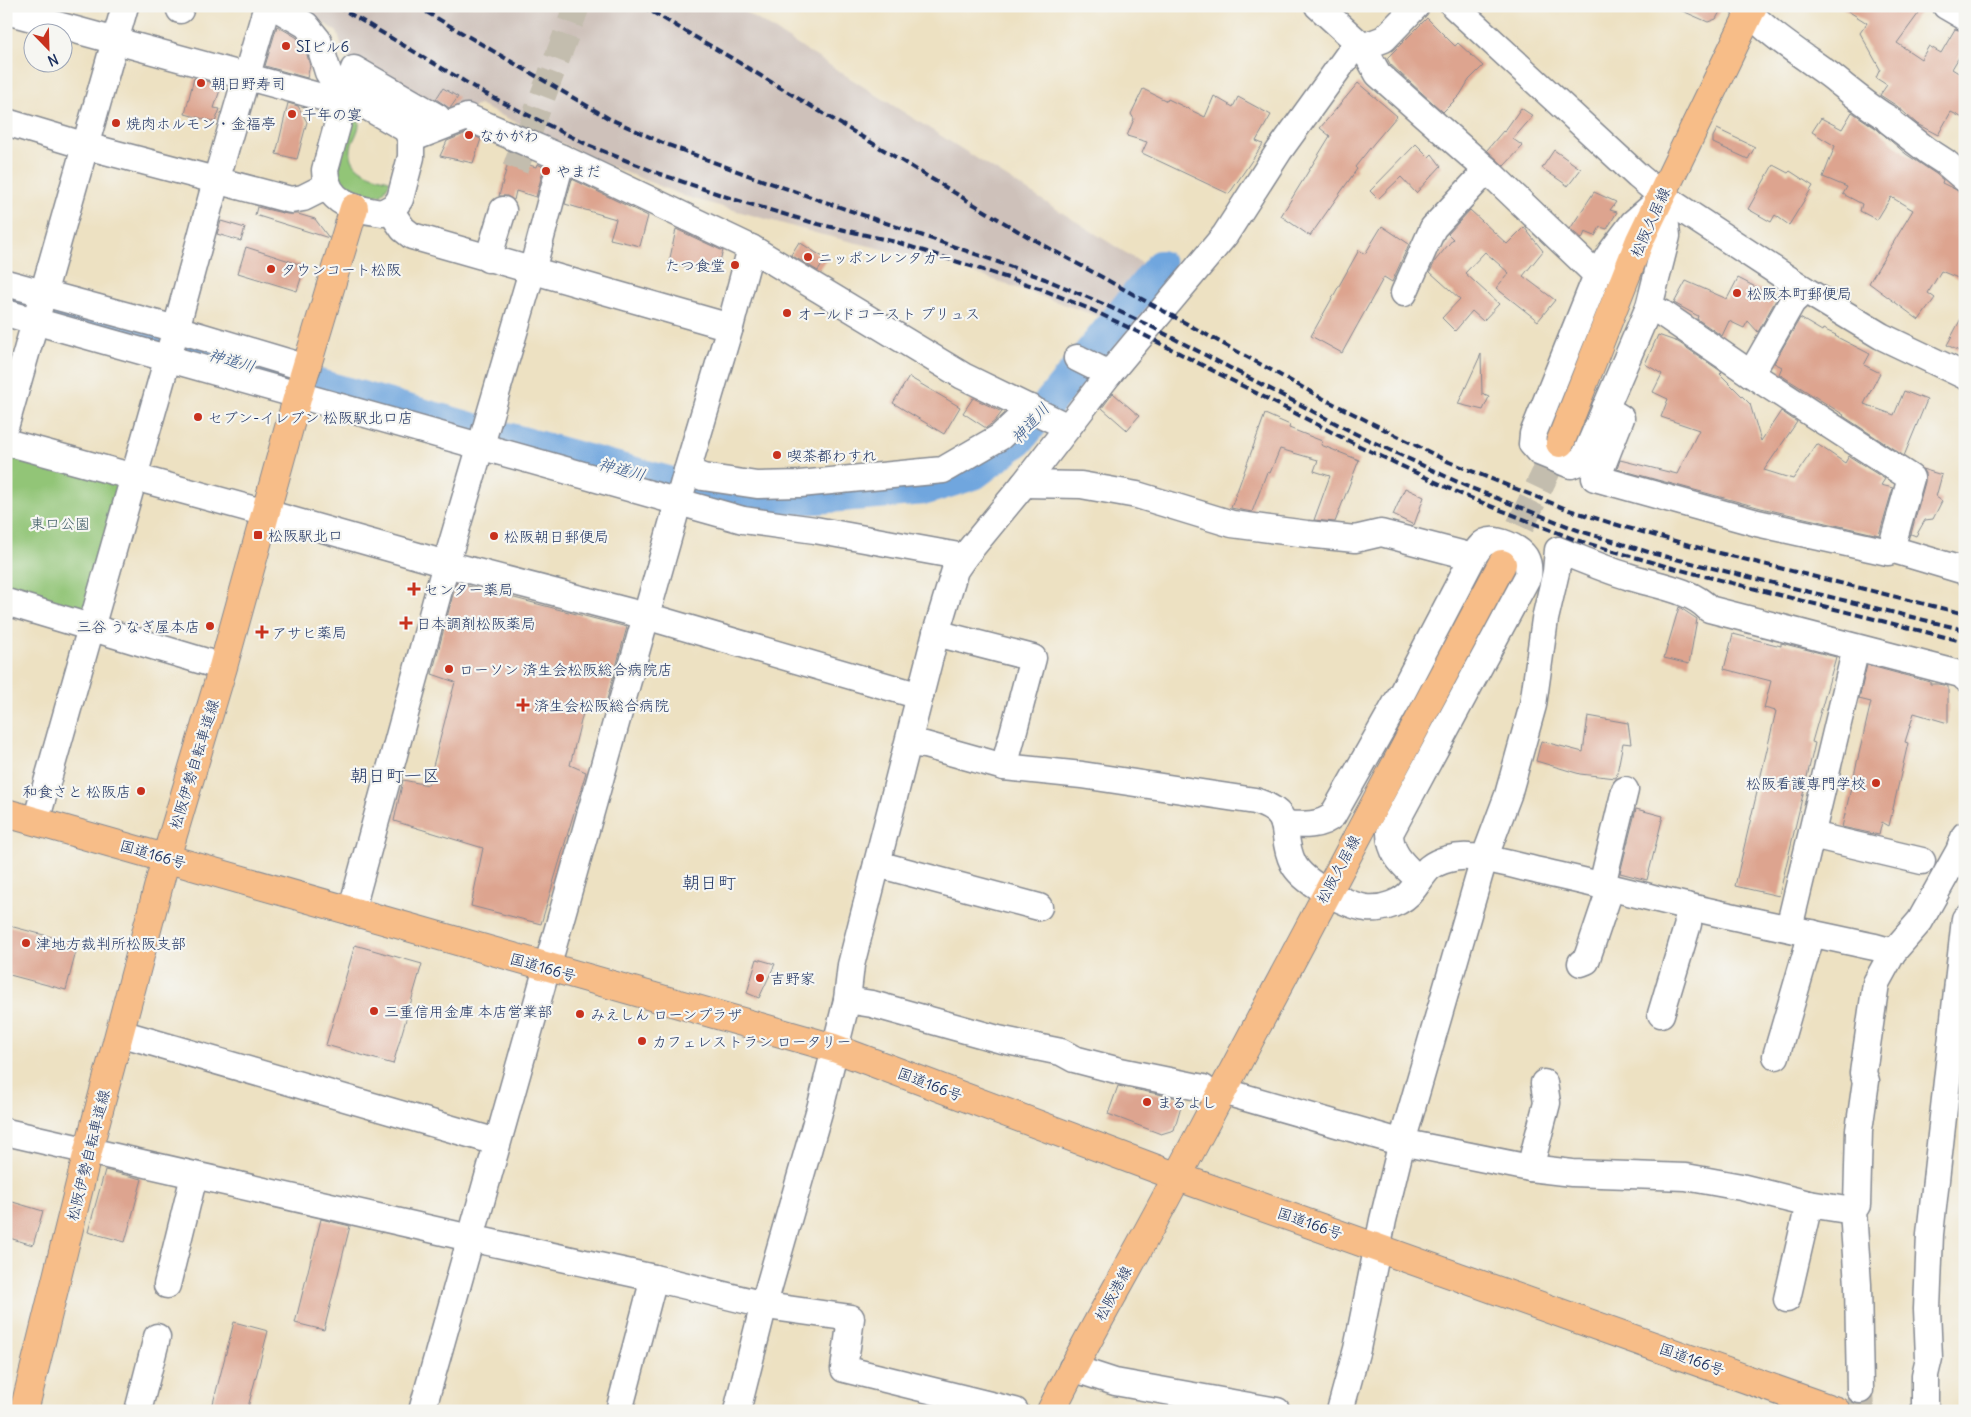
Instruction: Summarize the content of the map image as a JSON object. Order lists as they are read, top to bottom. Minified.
{"streets":{"main road":["松阪久居線","松阪伊勢自転車道線","国道166号","松阪港線"]},"crossings":[["松阪久居線","国道166号"],["松阪久居線","松阪港線"],["松阪伊勢自転車道線","国道166号"],["国道166号","松阪港線"]],"districts":["朝日町一区","朝日町"],"water":["神道川"],"parks":["東口公園"],"places":{"other":["SIビル6","朝日野寿司","千年の宴","焼肉ホルモン・金福亭","なかがわ","やまだ","ニッポンレンタカー","たつ食堂","タウンコート松阪","松阪本町郵便局","オールドコースト プリュス","セブン-イレブン 松阪駅北口店","喫茶都わすれ","松阪朝日郵便局","三谷 うなぎ屋本店","ローソン 済生会松阪総合病院店","松阪看護専門学校","和食さと 松阪店","津地方裁判所松阪支部","吉野家","三重信用金庫 本店営業部","みえしん ローンプラザ","カフェレストラン ロータリー","まるよし"],"transit":["松阪駅北口"],"health":["センター薬局","日本調剤松阪薬局","アサヒ薬局","済生会松阪総合病院"]},"north":"bottom right"}
